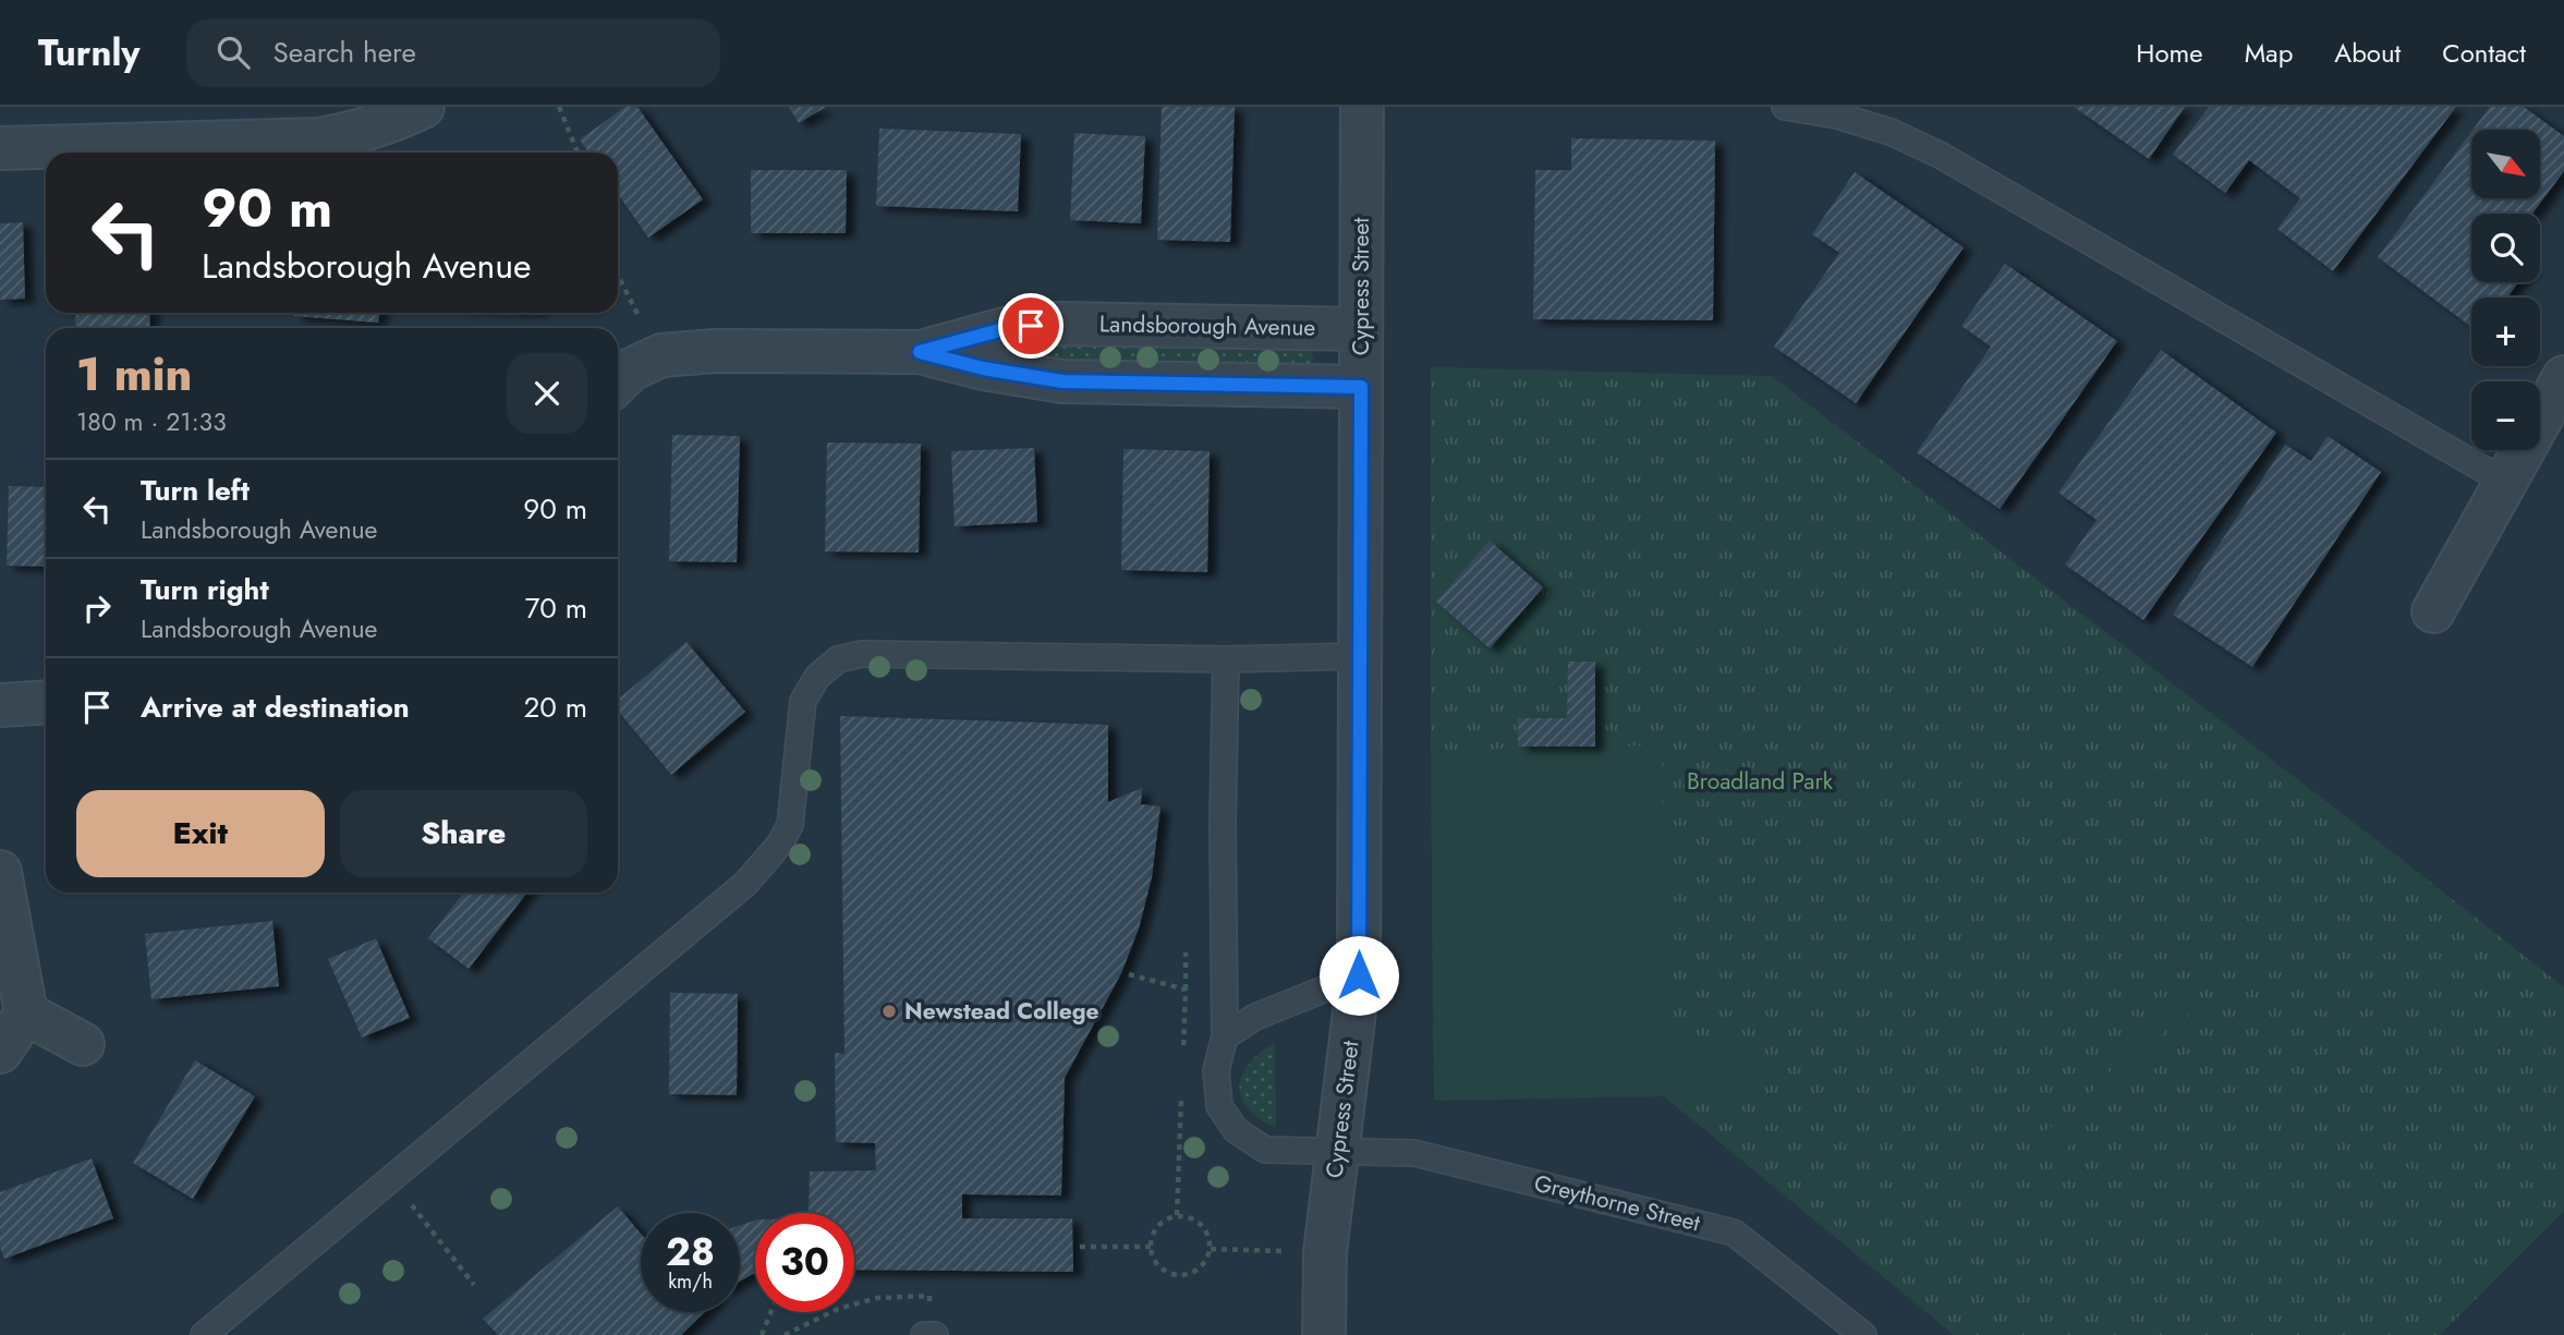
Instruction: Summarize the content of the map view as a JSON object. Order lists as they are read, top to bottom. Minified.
{"streets":{"street":["Cypress Street","Landsborough Avenue"],"lane":["Greythorne Street"]},"crossings":[["Cypress Street","Landsborough Avenue"],["Cypress Street","Greythorne Street"]],"parks":["Broadland Park"],"places":["Newstead College"],"north":"bottom right","page":{"header":"Turnly","search":"Search here","nav":["Home","Map","About","Contact"],"map_buttons":["+","−"],"turn":["90 m","Landsborough Avenue"],"heading":["1 min","180 m · 21:33"],"list":[{"name":"Turn left","note":"Landsborough Avenue","value":"90 m"},{"name":"Turn right","note":"Landsborough Avenue","value":"70 m"},{"name":"Arrive at destination","value":"20 m"}],"buttons":["Exit","Share"],"speed":"28 km/h","limit":"30"}}
